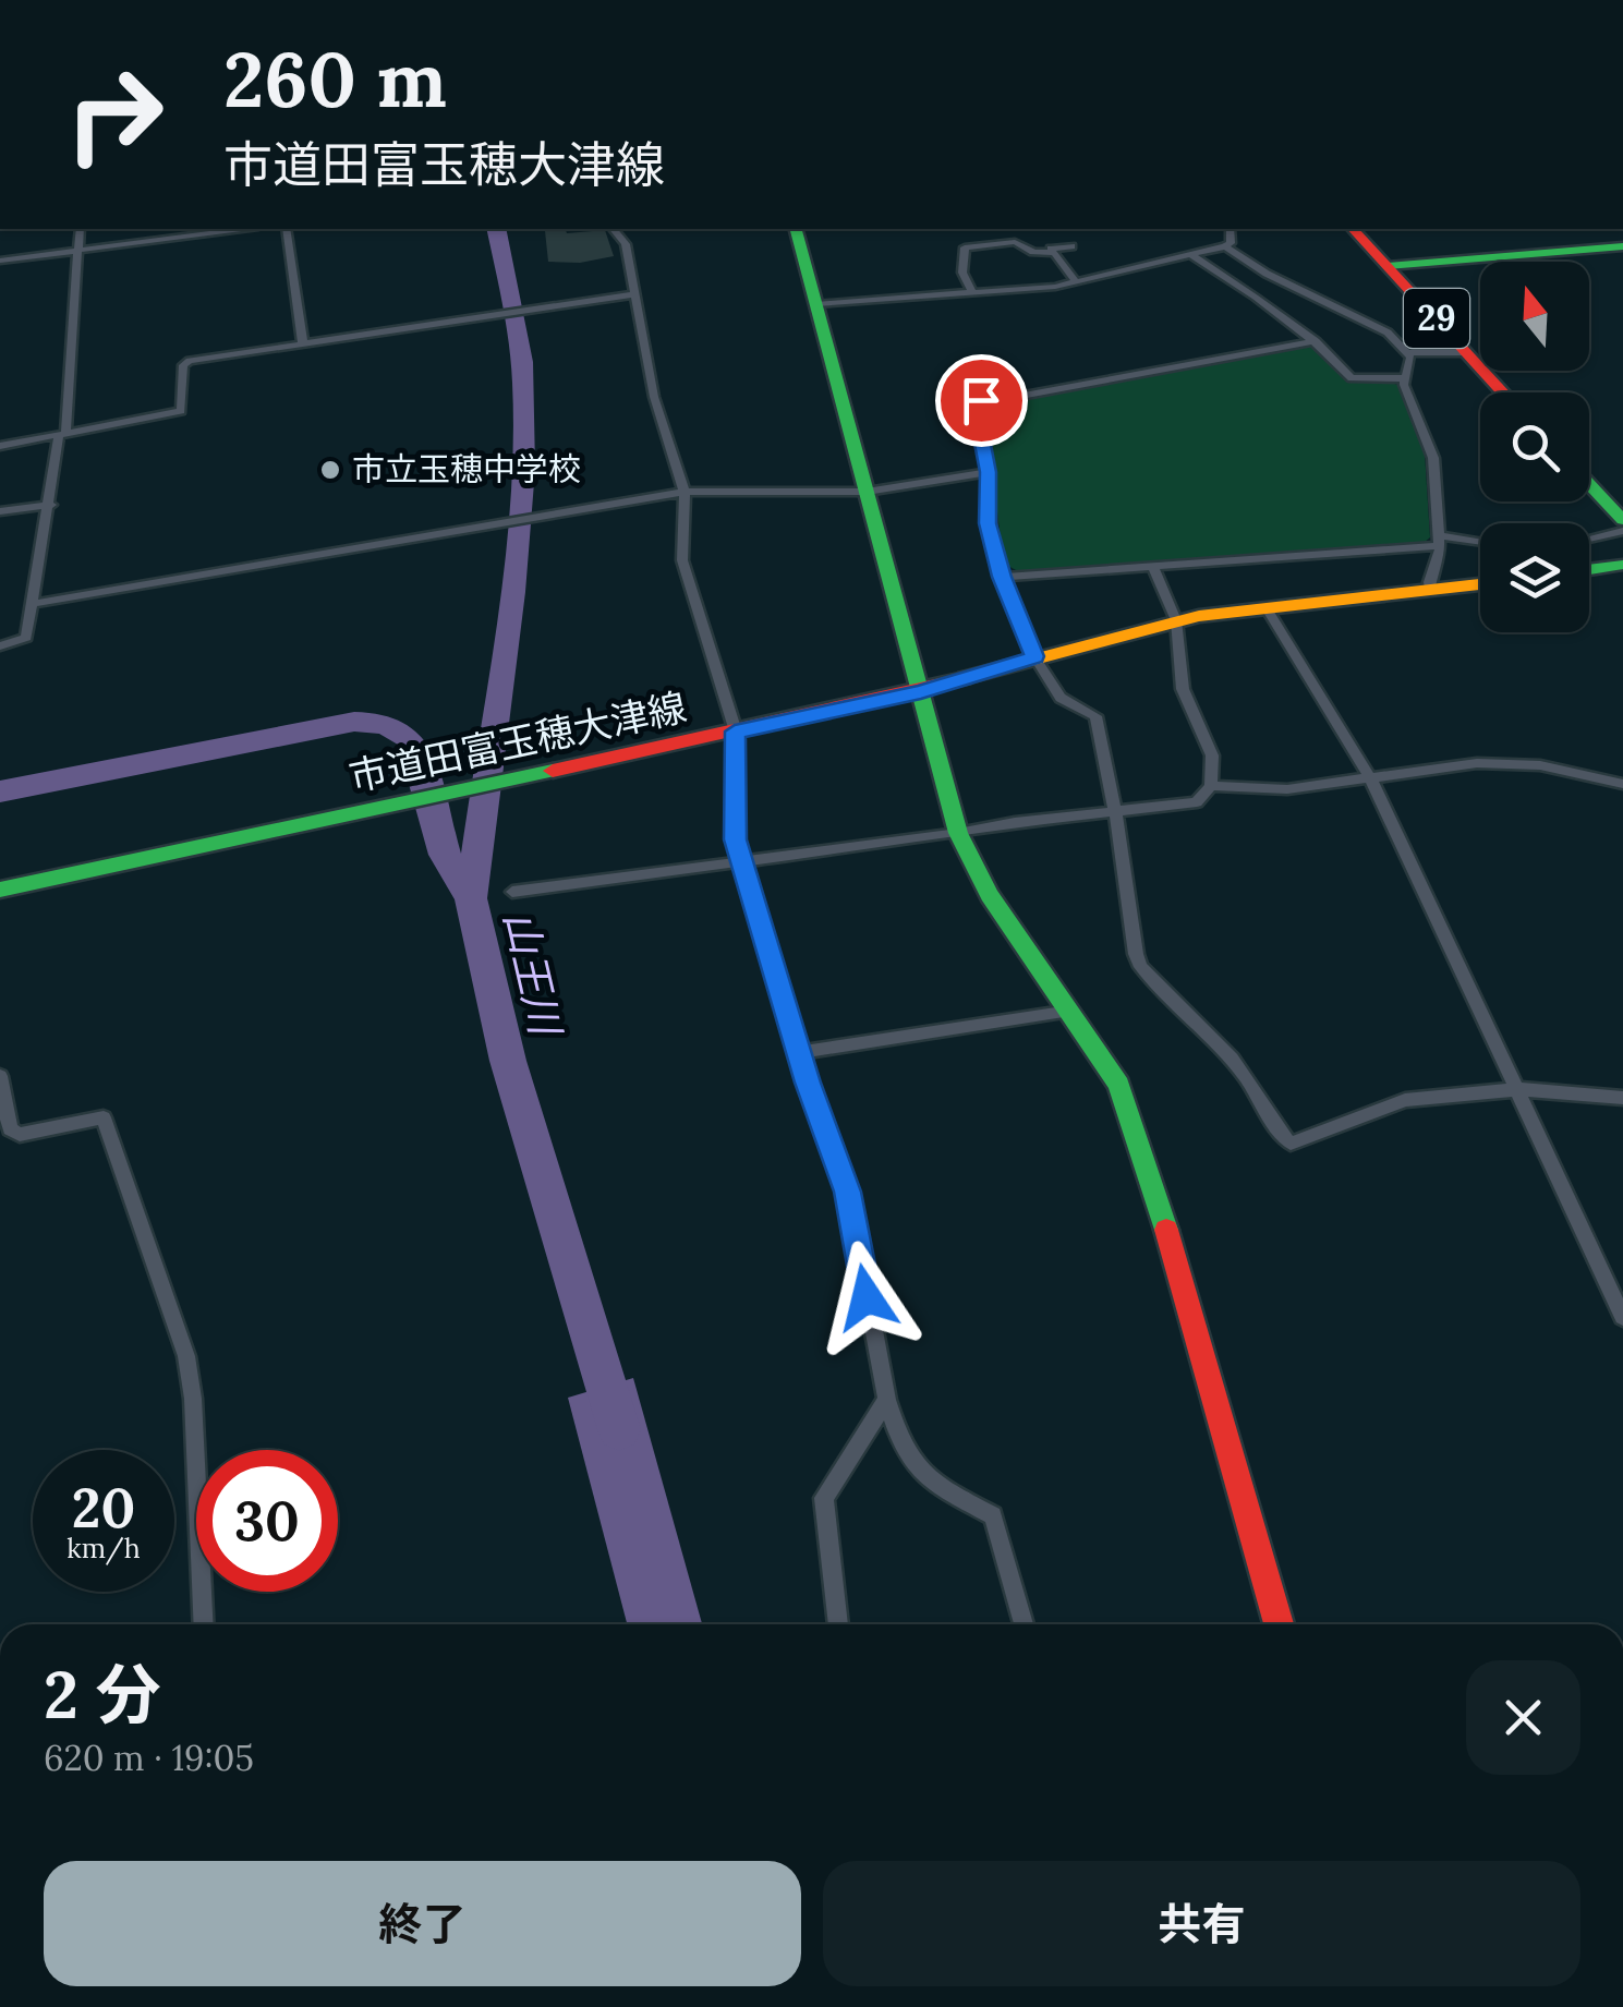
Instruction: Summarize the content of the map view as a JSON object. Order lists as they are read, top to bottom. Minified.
{"streets":{"main road":["29","市道田富玉穂大津線"]},"water":["山王川"],"places":["市立玉穂中学校"],"north":"top","page":{"turn":["260 m","市道田富玉穂大津線"],"speed":"20 km/h","limit":"30","heading":["2 分","620 m · 19:05"],"buttons":["終了","共有"]}}
